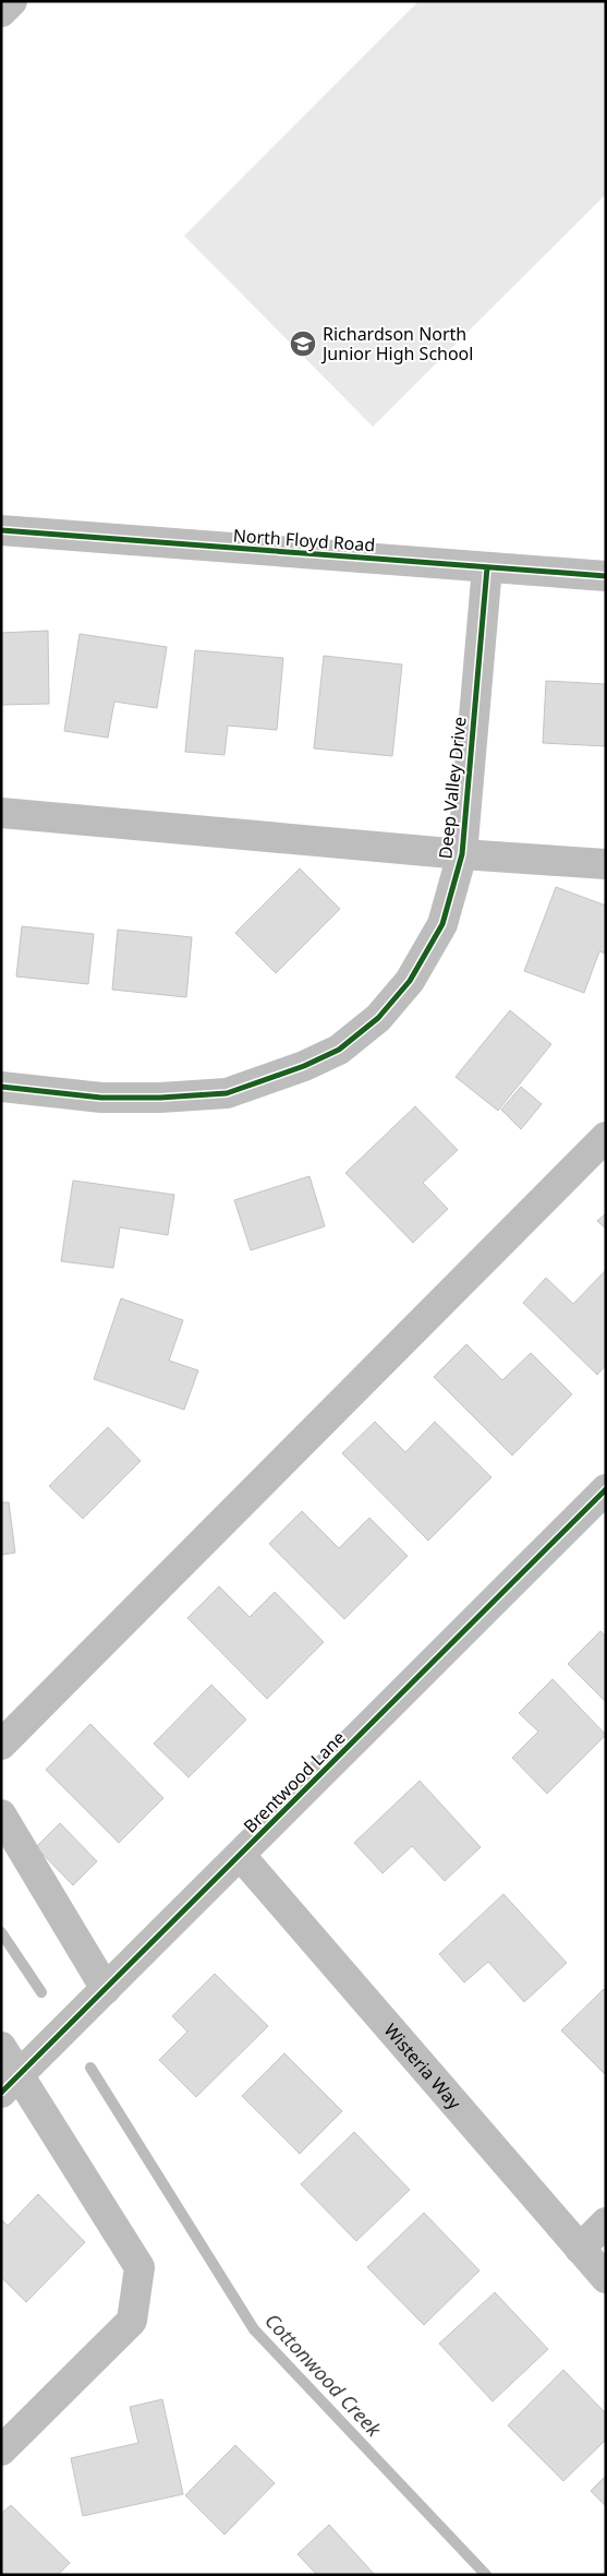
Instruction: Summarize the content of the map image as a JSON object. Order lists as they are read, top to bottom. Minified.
{"streets":{"street":["North Floyd Road","Deep Valley Drive","Brentwood Lane","Wisteria Way"]},"crossings":[["North Floyd Road","Deep Valley Drive"],["Brentwood Lane","Wisteria Way"]],"water":["Cottonwood Creek"],"places":{"school or university":["Richardson North Junior High School"]}}
